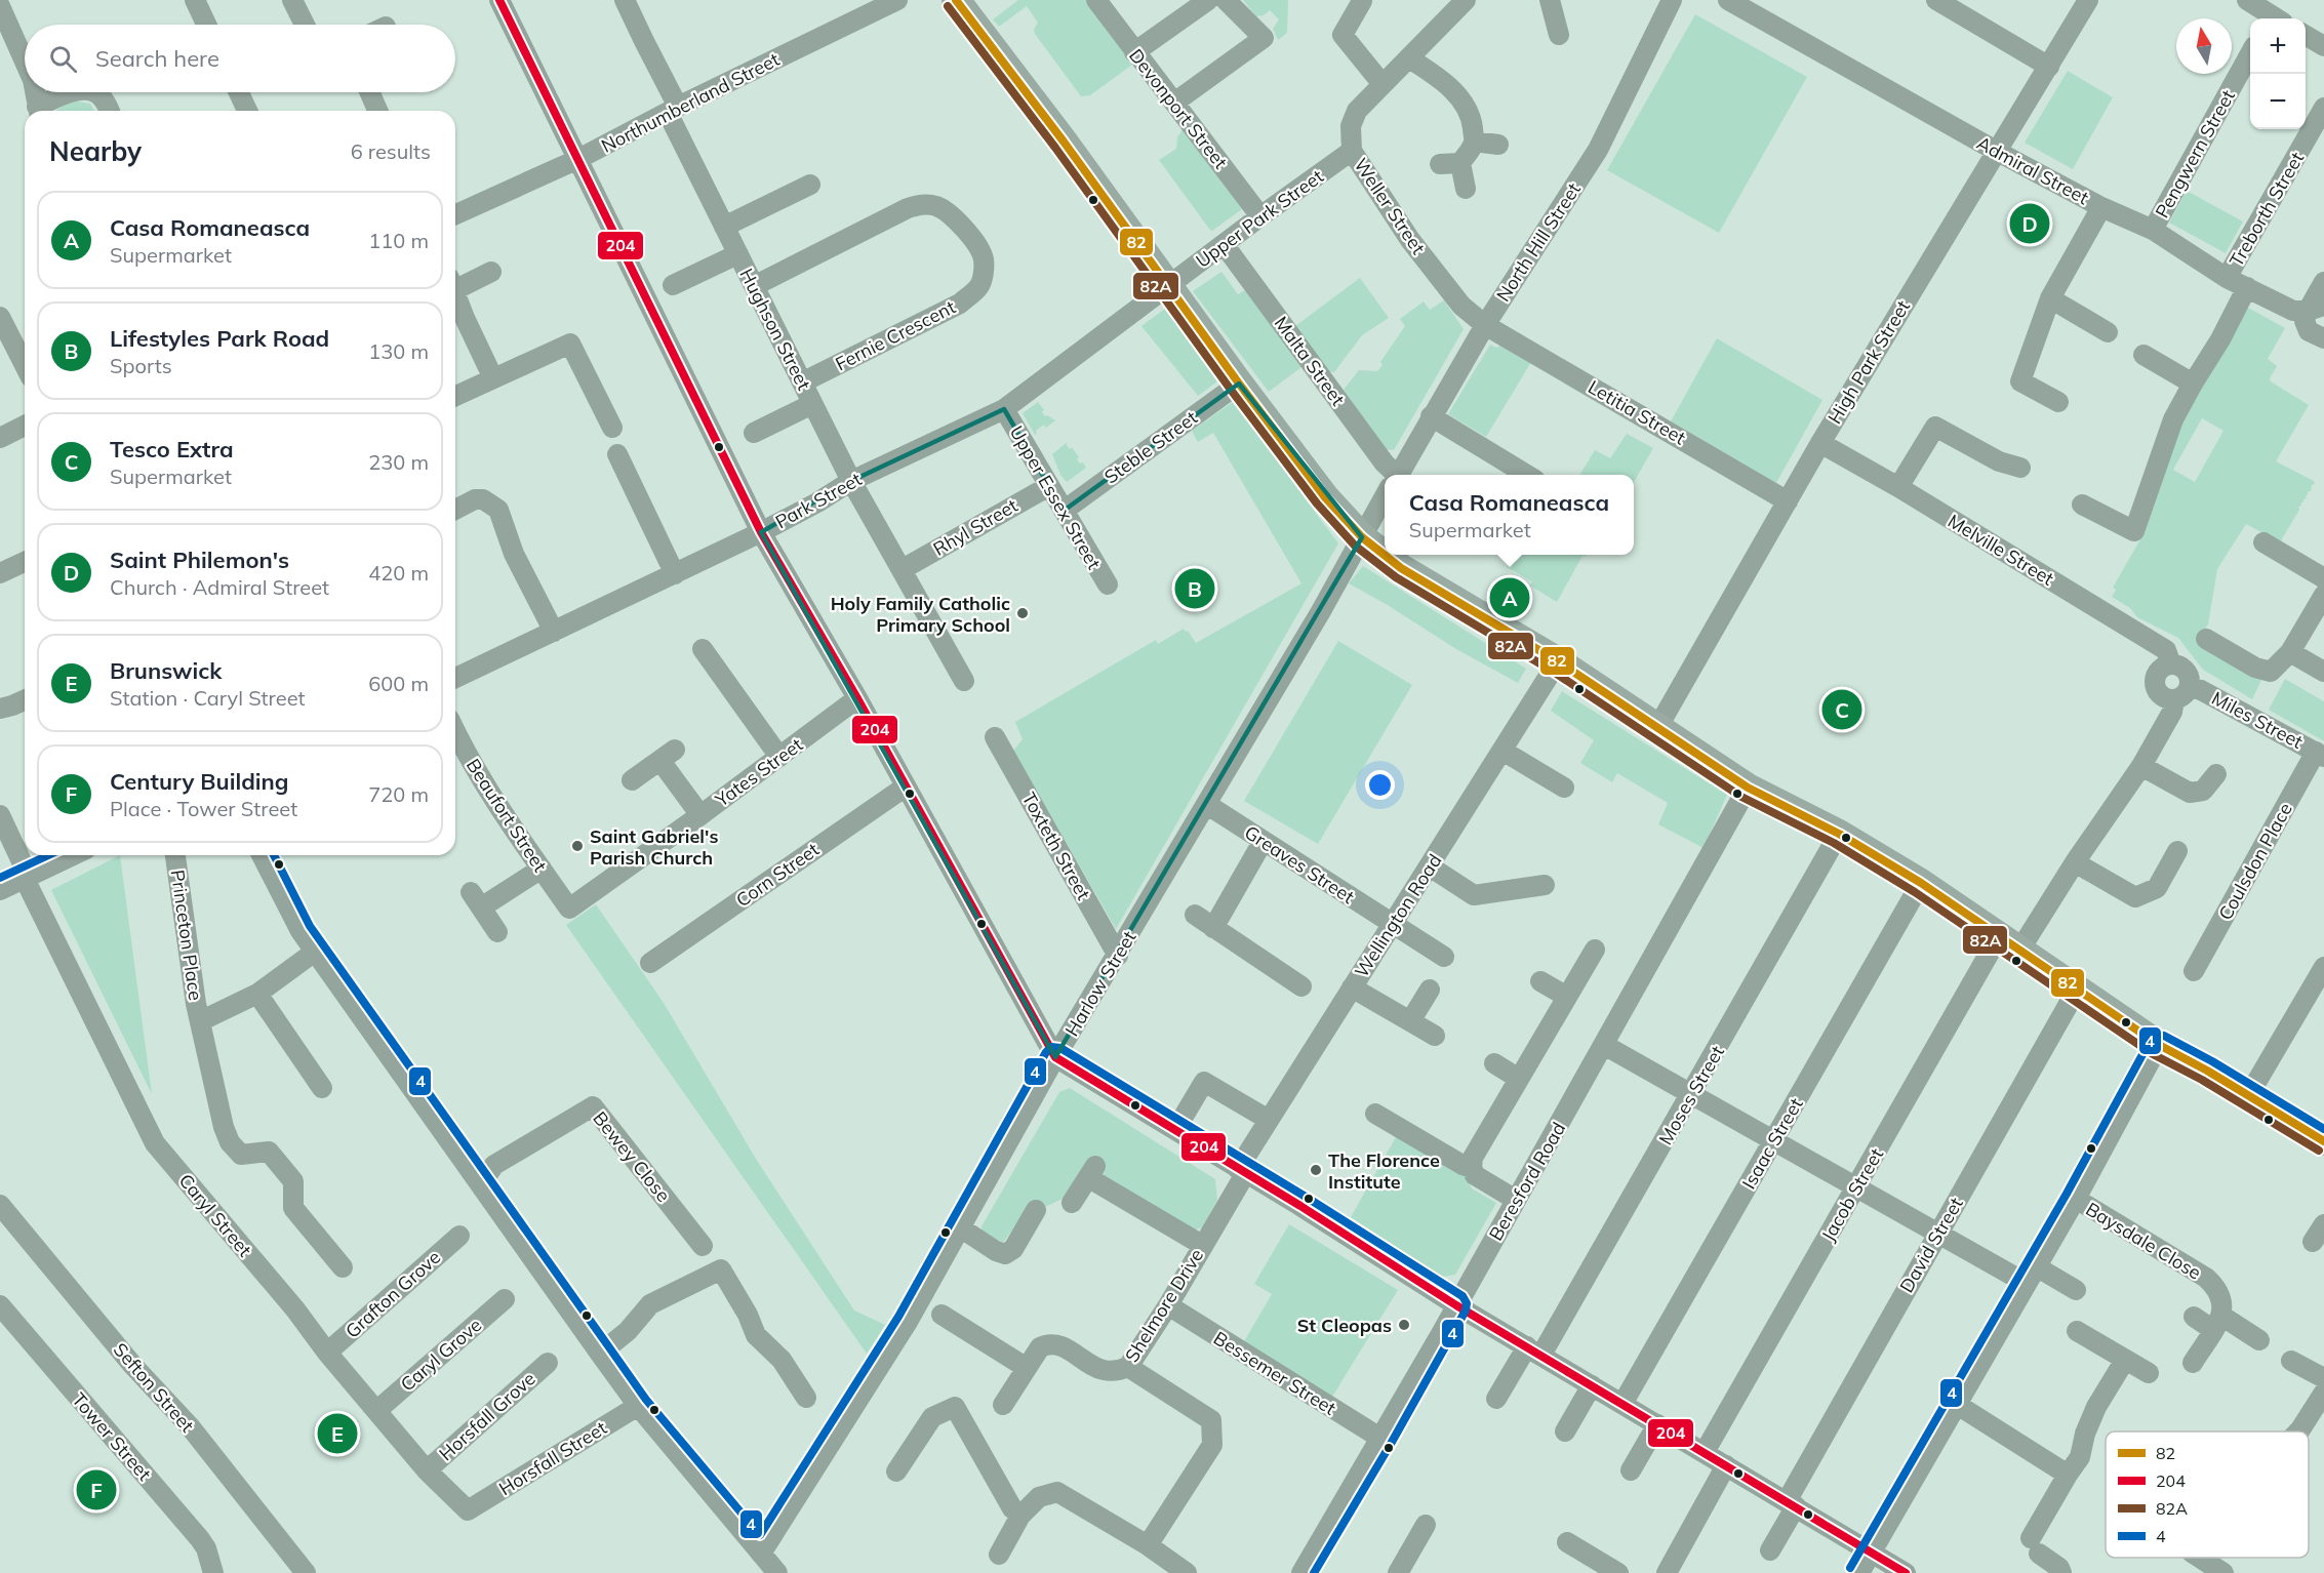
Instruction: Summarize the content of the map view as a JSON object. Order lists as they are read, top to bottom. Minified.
{"streets":{"street":["Northumberland Street","Devonport Street","Pengwern Street","Admiral Street","Weller Street","Treborth Street","Upper Park Street","North Hill Street","Hughson Street","Fernie Crescent","Malta Street","High Park Street","Letitia Street","Steble Street","Upper Essex Street","Park Street","Rhyl Street","Melville Street","Miles Street","Yates Street","Beaufort Street","Toxteth Street","Coulsdon Place","Greaves Street","Corn Street","Wellington Road","Princeton Place","Harlow Street","Moses Street","Isaac Street","Bewey Close","Beresford Road","Jacob Street","Caryl Street","Baysdale Close","David Street","Grafton Grove","Shelmore Drive","Caryl Grove","Bessemer Street","Sefton Street","Horsfall Grove","Tower Street","Horsfall Street"]},"crossings":[["Northumberland Street","Hughson Street"],["Devonport Street","Upper Park Street"],["Pengwern Street","Admiral Street"],["Admiral Street","Treborth Street"],["Admiral Street","High Park Street"],["Weller Street","Upper Park Street"],["Weller Street","North Hill Street"],["Weller Street","Letitia Street"],["Upper Park Street","Malta Street"],["Upper Park Street","Park Street"],["North Hill Street","Letitia Street"],["North Hill Street","Harlow Street"],["Hughson Street","Fernie Crescent"],["Hughson Street","Park Street"],["High Park Street","Letitia Street"],["High Park Street","Melville Street"],["Steble Street","Upper Essex Street"],["Upper Essex Street","Park Street"],["Upper Essex Street","Rhyl Street"],["Melville Street","Miles Street"],["Miles Street","Coulsdon Place"],["Yates Street","Beaufort Street"],["Toxteth Street","Harlow Street"],["Greaves Street","Wellington Road"],["Greaves Street","Harlow Street"],["Wellington Road","Shelmore Drive"],["Beresford Road","Bessemer Street"],["Caryl Street","Grafton Grove"],["Caryl Street","Caryl Grove"],["Caryl Street","Horsfall Grove"],["Caryl Street","Horsfall Street"],["Shelmore Drive","Bessemer Street"]],"places":["Holy Family Catholic Primary School","Saint Gabriel's Parish Church","The Florence Institute","St Cleopas"],"lines":["transit line 82","transit line 204","transit line 82A","transit line 4"],"legend":["82","204","82A","4"],"north":"top","page":{"map_buttons":["+","−"],"search":"Search here","heading":["Nearby","6 results"],"list":[{"mark":"A","name":"Casa Romaneasca","note":"Supermarket","value":"110 m"},{"mark":"B","name":"Lifestyles Park Road","note":"Sports","value":"130 m"},{"mark":"C","name":"Tesco Extra","note":"Supermarket","value":"230 m"},{"mark":"D","name":"Saint Philemon's","note":"Church · Admiral Street","value":"420 m"},{"mark":"E","name":"Brunswick","note":"Station · Caryl Street","value":"600 m"},{"mark":"F","name":"Century Building","note":"Place · Tower Street","value":"720 m"}],"pins":["D","B","A","C","E","F"],"popup":["Casa Romaneasca","Supermarket"]}}
